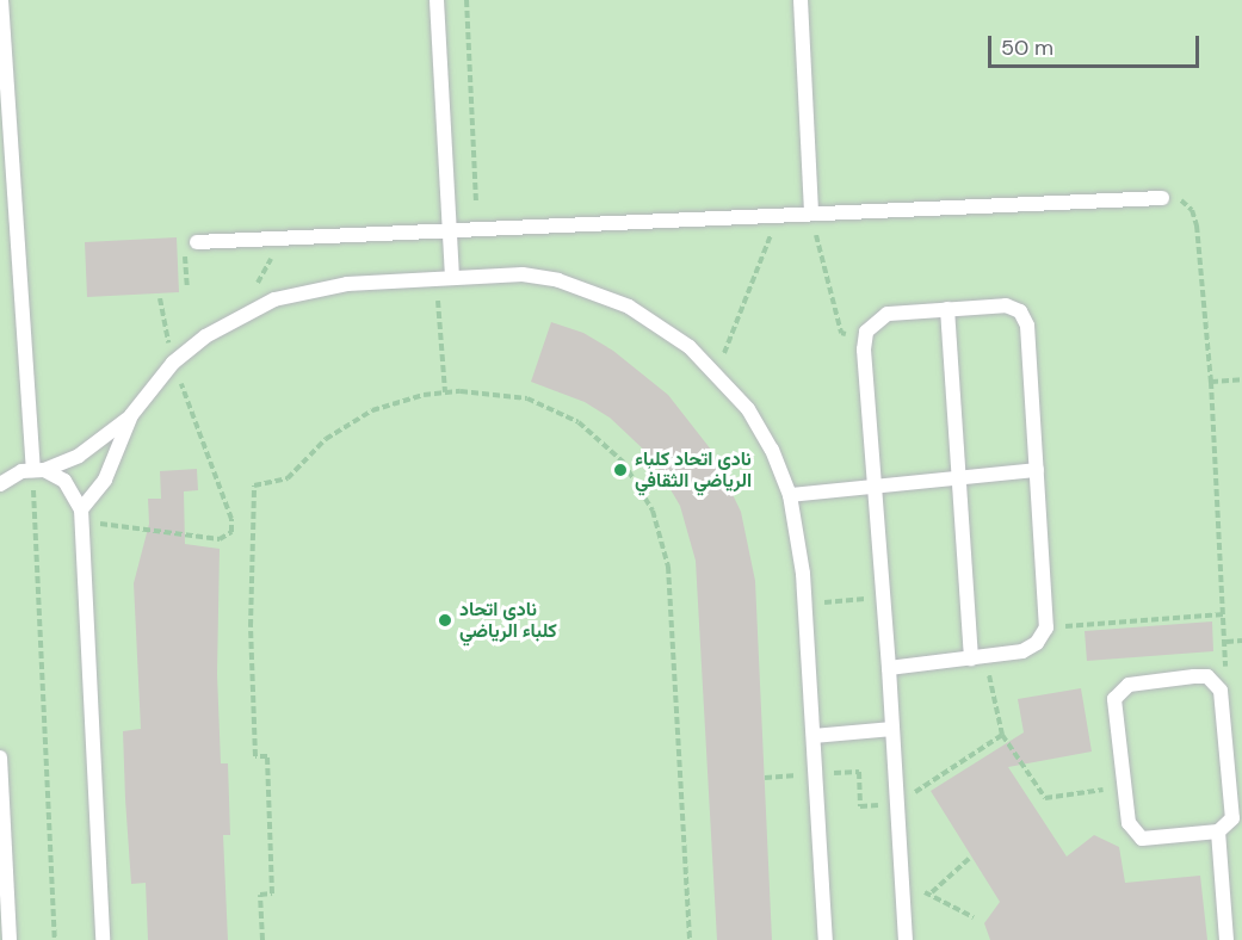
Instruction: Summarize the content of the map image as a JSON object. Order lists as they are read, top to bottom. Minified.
{"places":["نادي اتحاد كلباء الرياضي الثقافي","نادي اتحاد كلباء الرياضي"],"scale_bar":"50 m"}
